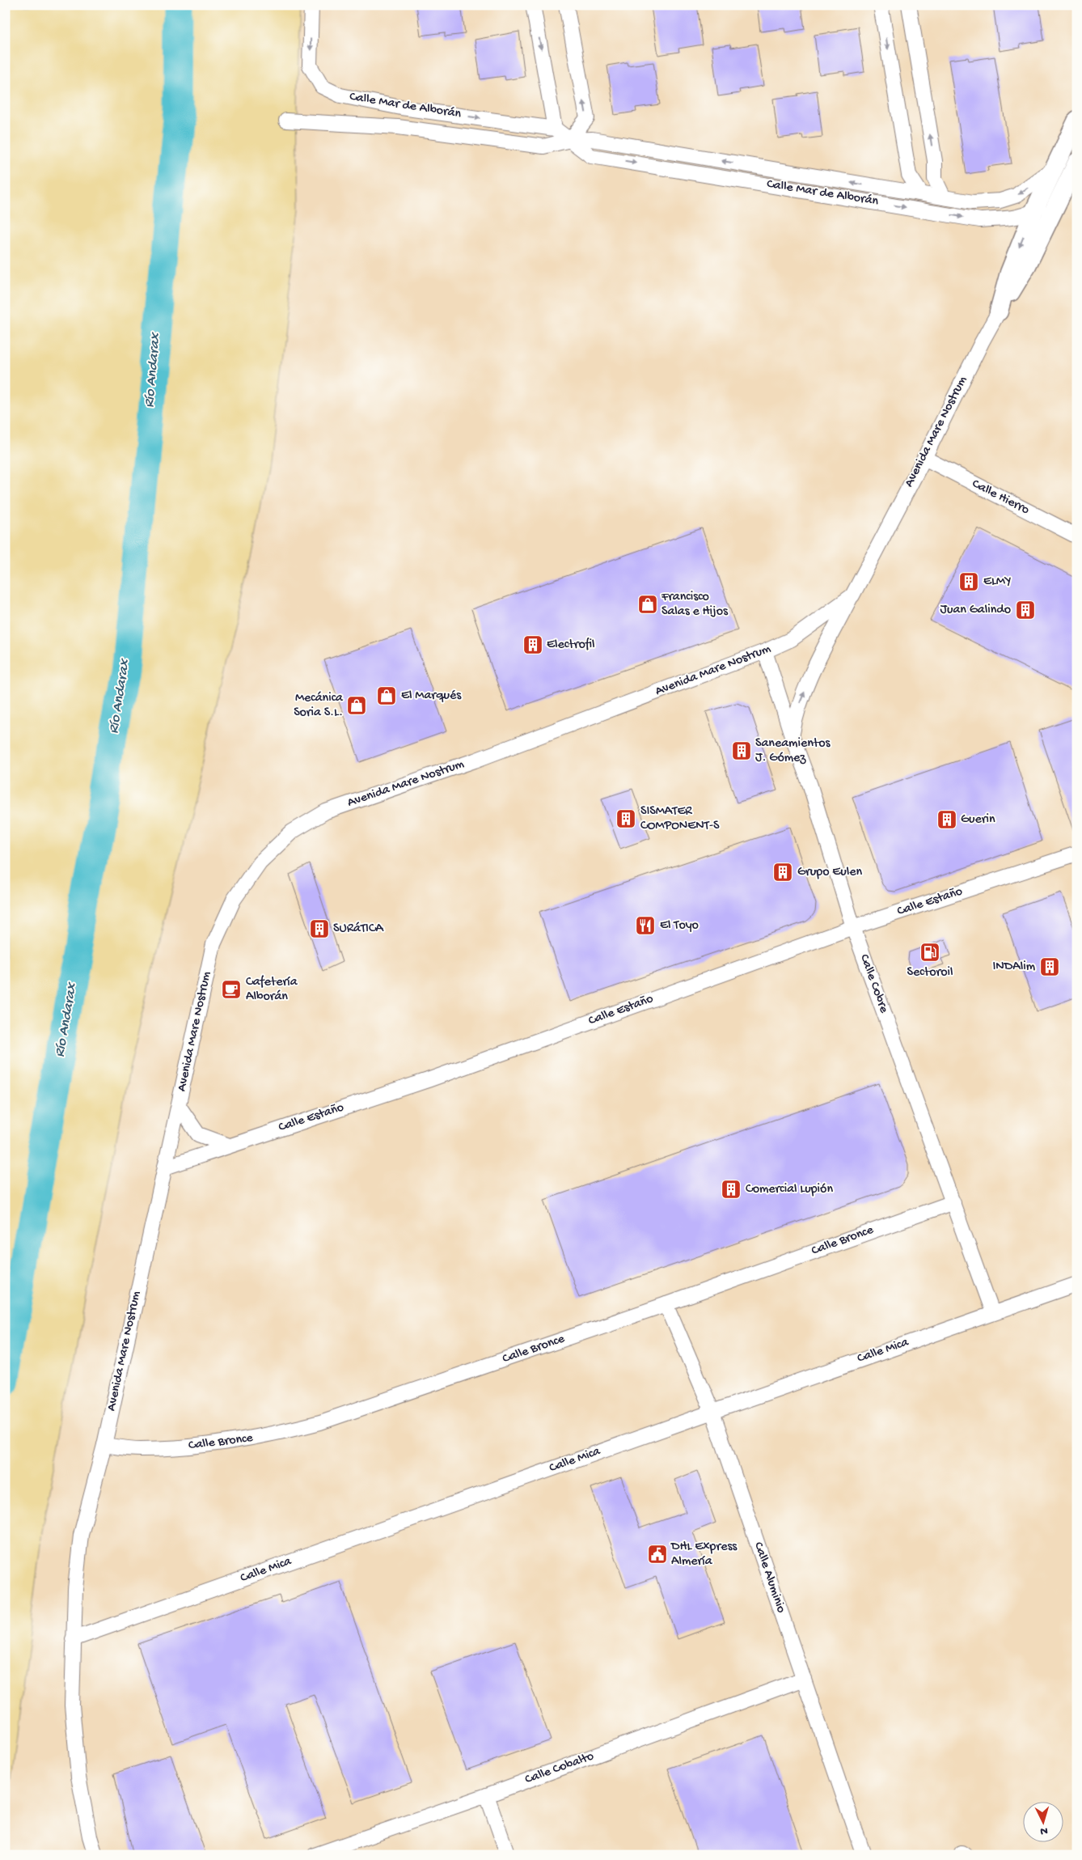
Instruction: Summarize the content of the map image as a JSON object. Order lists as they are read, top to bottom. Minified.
{"streets":{"street":["Calle Mar de Alborán","Avenida Mare Nostrum","Calle Hierro","Calle Estaño","Calle Cobre","Calle Bronce","Calle Mica","Calle Aluminio","Calle Cobalto"]},"crossings":[["Calle Mar de Alborán","Avenida Mare Nostrum"],["Avenida Mare Nostrum","Calle Hierro"],["Avenida Mare Nostrum","Calle Estaño"],["Avenida Mare Nostrum","Calle Cobre"],["Avenida Mare Nostrum","Calle Bronce"],["Avenida Mare Nostrum","Calle Mica"],["Calle Estaño","Calle Cobre"],["Calle Cobre","Calle Bronce"],["Calle Cobre","Calle Mica"],["Calle Bronce","Calle Aluminio"],["Calle Mica","Calle Aluminio"],["Calle Aluminio","Calle Cobalto"]],"water":["Río Andarax"],"places":{"building":["ELMY","Juan Galindo","Electrofil","Saneamientos J. Gómez","SISMATER COMPONENT-S","Guerin","Grupo Eulen","SURáTICA","INDAlim","Comercial Lupión"],"shop":["Francisco Salas e Hijos","El Marqués","Mecánica Soria S.L."],"restaurant":["El Toyo"],"fuel station":["Sectoroil"],"cafe":["Cafetería Alborán"],"public building":["DHL Express Almería"]},"north":"bottom"}
